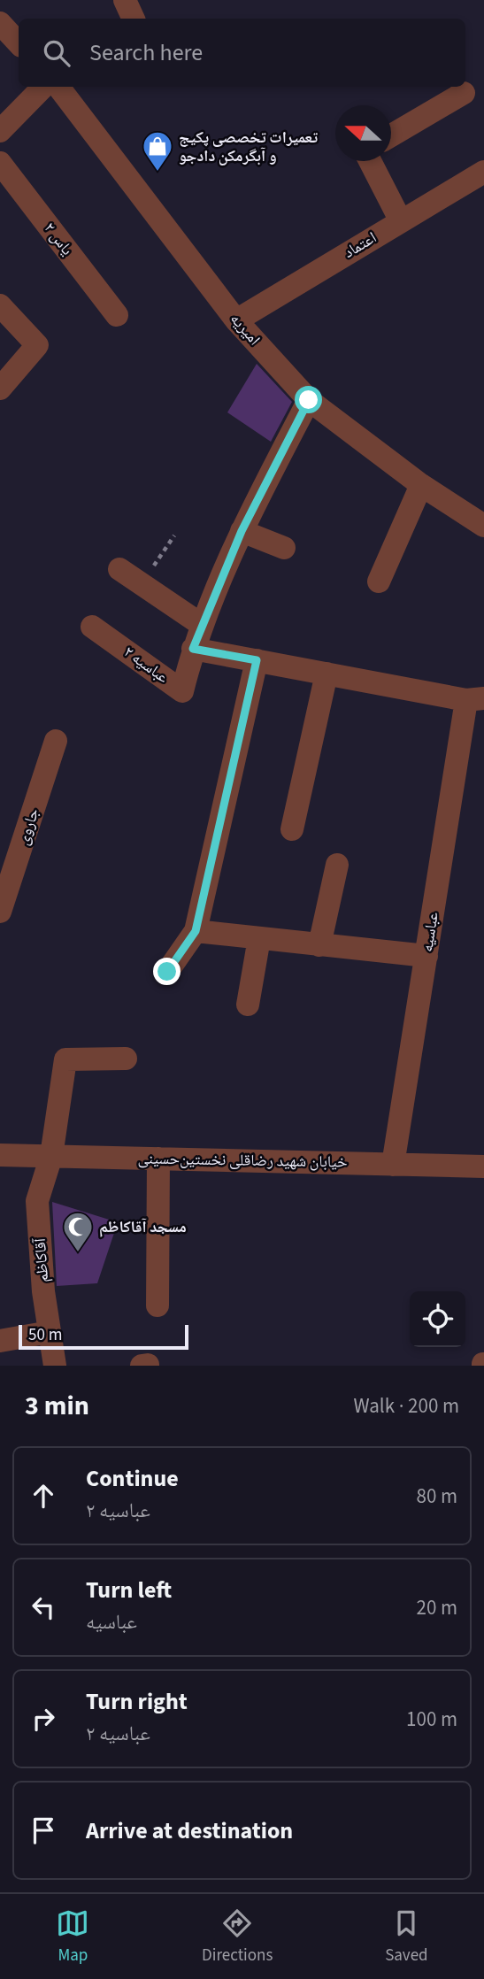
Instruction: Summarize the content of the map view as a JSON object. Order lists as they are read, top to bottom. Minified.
{"streets":{"street":["یاس ۲","اعتماد","امیریه","عباسیه ۲","جاروی","عباسیه","خیابان شهید رضاقلی نخستین‌حسینی","آقاکاظم"]},"crossings":[["اعتماد","امیریه"],["امیریه","عباسیه ۲"],["عباسیه ۲","عباسیه"],["عباسیه","خیابان شهید رضاقلی نخستین‌حسینی"],["خیابان شهید رضاقلی نخستین‌حسینی","آقاکاظم"]],"places":{"shop":["تعمیرات تخصصی پکیج و آبگرمکن دادجو"],"mosque":["مسجد آقاکاظم"]},"scale_bar":"50 m","north":"left","page":{"search":"Search here","scale":"50 m","heading":["3 min","Walk · 200 m"],"list":[["Continue","عباسیه ۲","80 m"],["Turn left","عباسیه","20 m"],["Turn right","عباسیه ۲","100 m"],"Arrive at destination"],"nav":["Map","Directions","Saved"]}}
